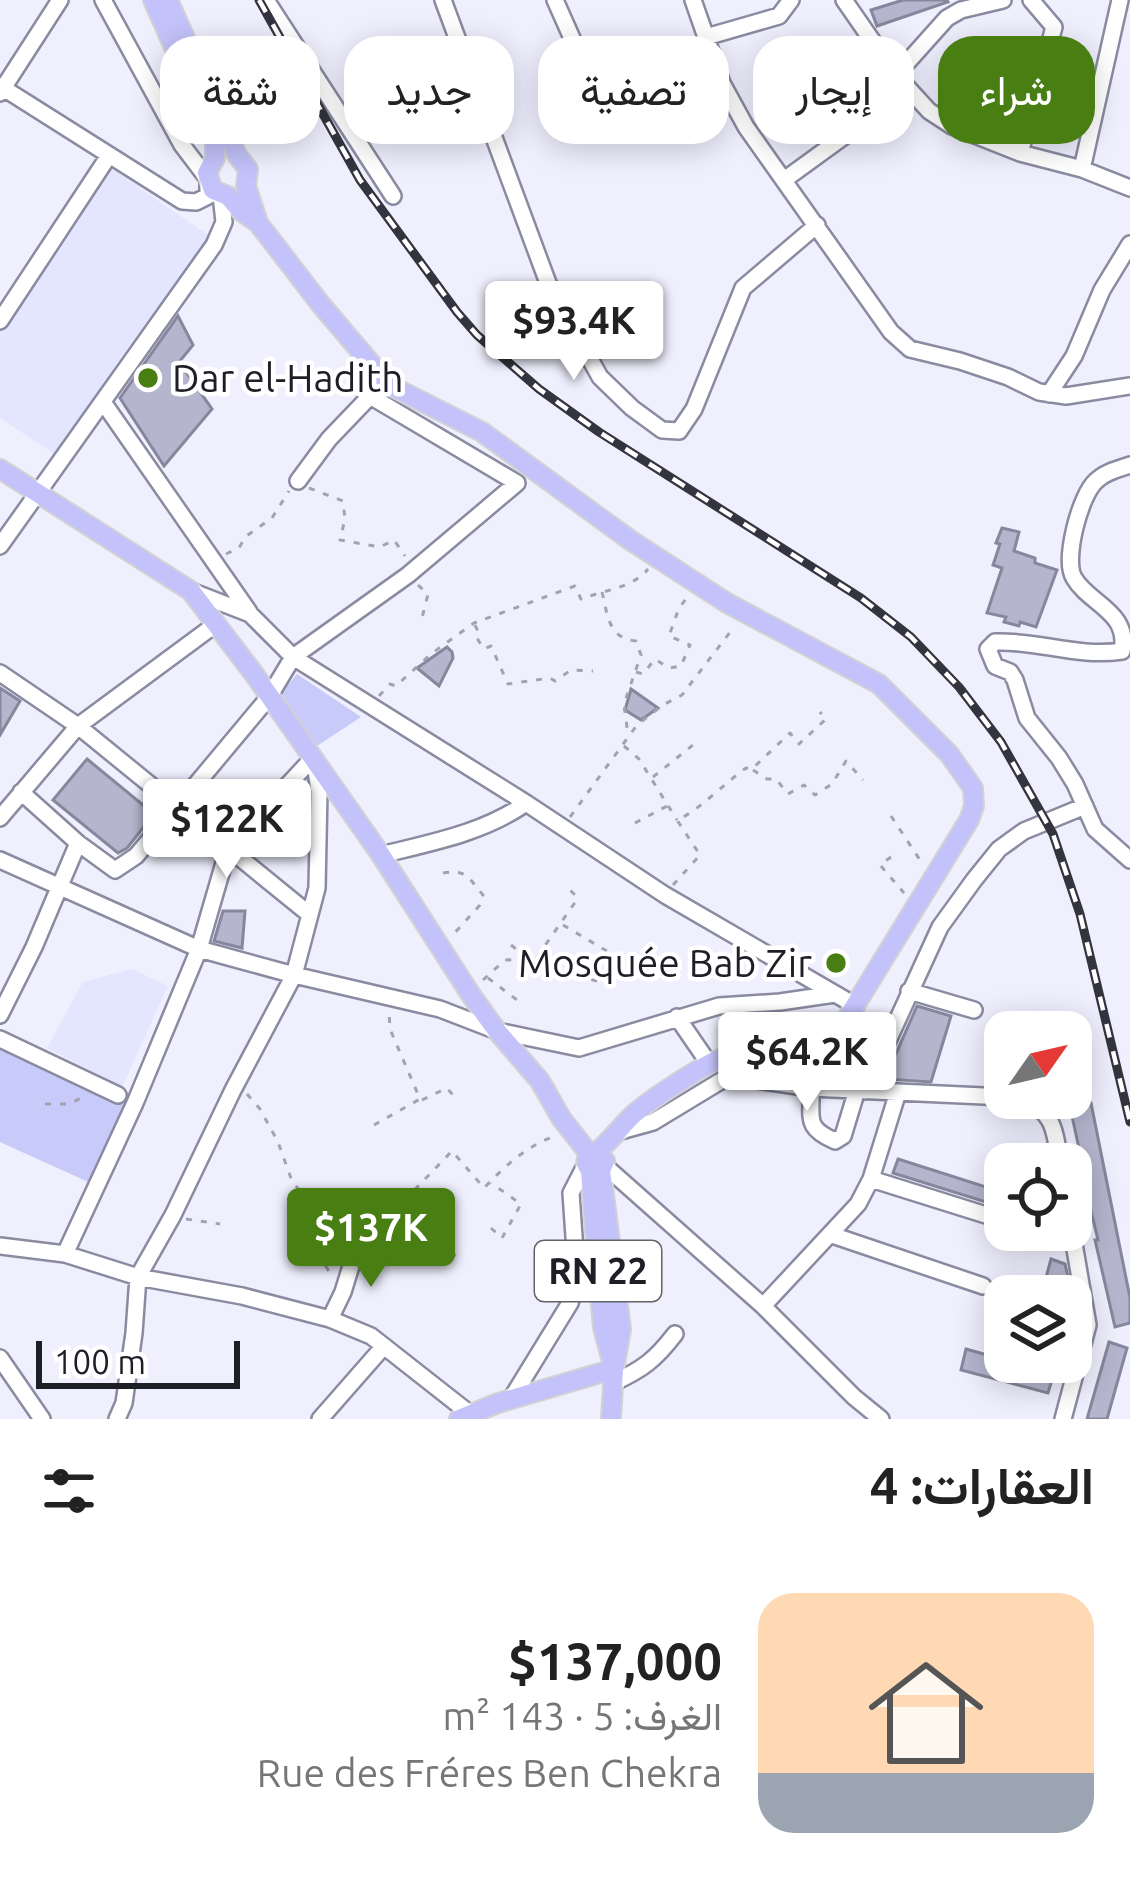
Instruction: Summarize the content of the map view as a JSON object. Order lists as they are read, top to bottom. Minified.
{"streets":{"main road":["RN 22"]},"places":["Dar el-Hadith","Mosquée Bab Zir"],"scale_bar":"100 m","north":"top right","page":{"chip":["شراء","إيجار","تصفية","جديد","شقة"],"price":["$93.4K","$122K","$64.2K","$137K"],"scale":"100 m","heading":"العقارات: 4","list":[{"name":"$137,000","note":"الغرف: 5 · 143 m² · Rue des Fréres Ben Chekra"}]}}
